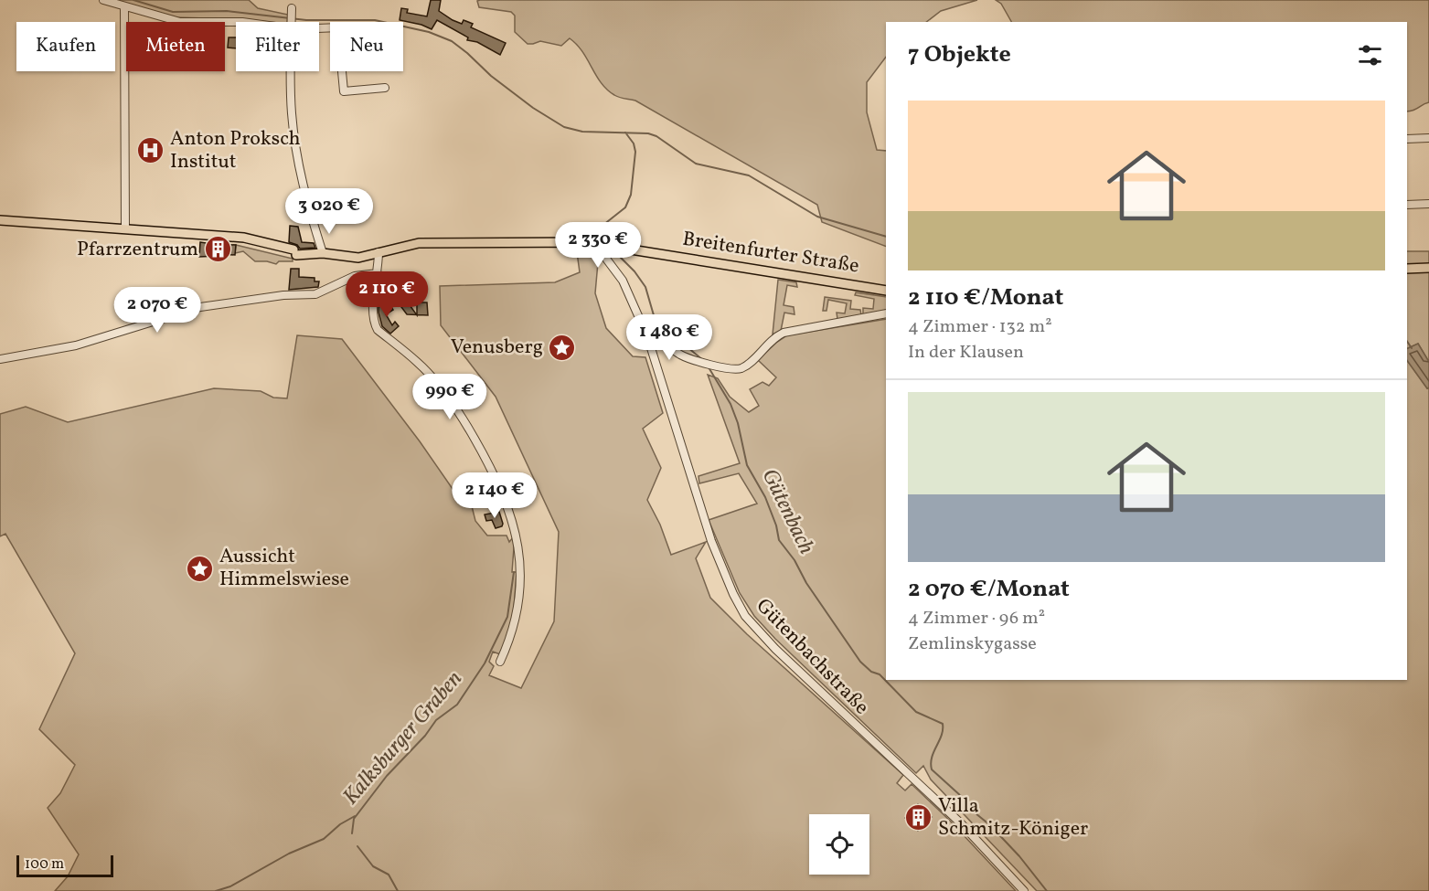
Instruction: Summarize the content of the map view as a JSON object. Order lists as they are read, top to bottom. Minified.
{"streets":{"main road":["Breitenfurter Straße"],"street":["Gütenbachstraße"]},"crossings":[["Breitenfurter Straße","Gütenbachstraße"]],"water":["Gütenbach","Kalksburger Graben"],"places":{"hospital":["Anton Proksch Institut"],"building":["Pfarrzentrum","Villa Schmitz-Königer"],"place":["Venusberg","Aussicht Himmelswiese"]},"scale_bar":"100 m","page":{"chip":["Kaufen","Mieten","Filter","Neu"],"heading":"7 Objekte","list":[{"name":"2 110 €/Monat","note":"4 Zimmer · 132 m² · In der Klausen"},{"name":"2 070 €/Monat","note":"4 Zimmer · 96 m² · Zemlinskygasse"}],"price":["3 020 €","2 330 €","2 110 €","2 070 €","1 480 €","990 €","2 140 €"],"scale":"100 m"}}
